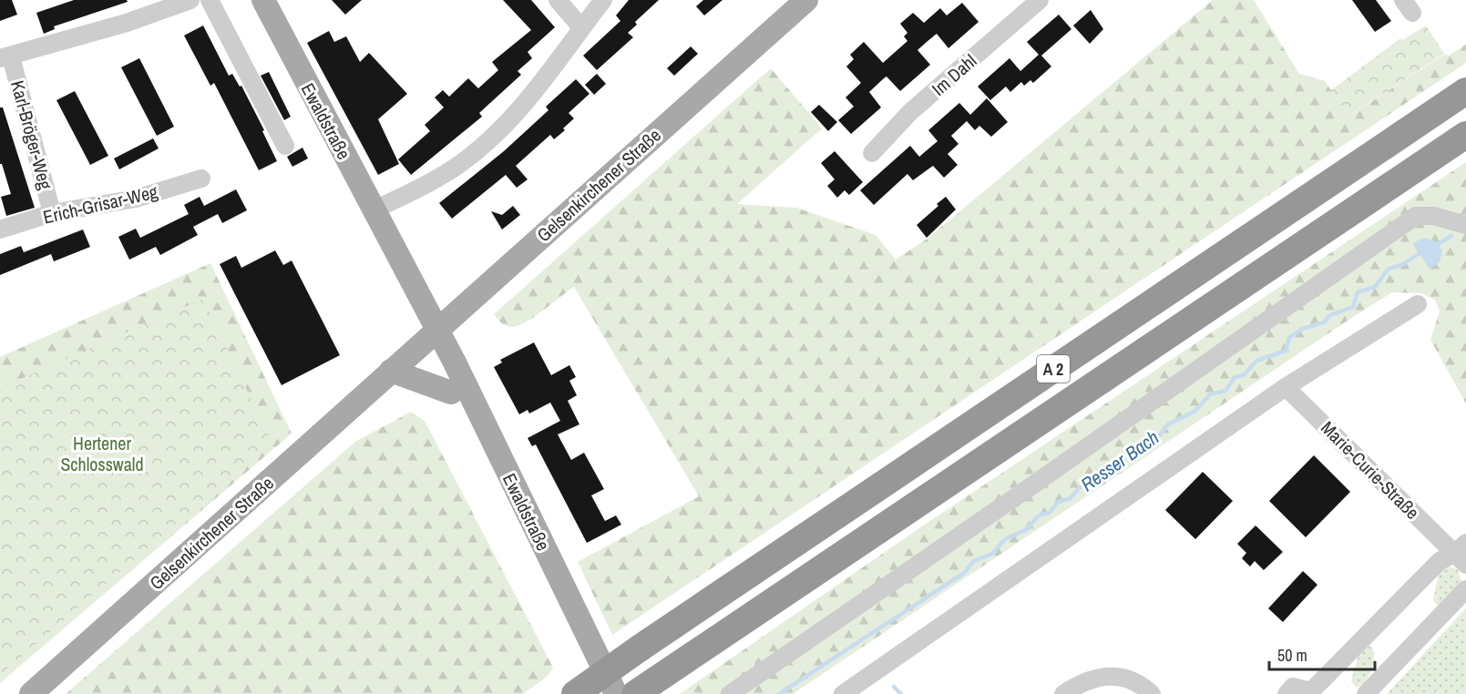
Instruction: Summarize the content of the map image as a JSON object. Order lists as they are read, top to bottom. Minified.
{"streets":{"highway":["A 2"],"main road":["Ewaldstraße","Gelsenkirchener Straße"],"street":["Im Dahl","Karl-Bröger-Weg","Erich-Grisar-Weg","Marie-Curie-Straße"]},"crossings":[["Ewaldstraße","Gelsenkirchener Straße"],["Karl-Bröger-Weg","Erich-Grisar-Weg"]],"water":["Resser Bach"],"parks":["Hertener Schlosswald"],"scale_bar":"50 m"}
